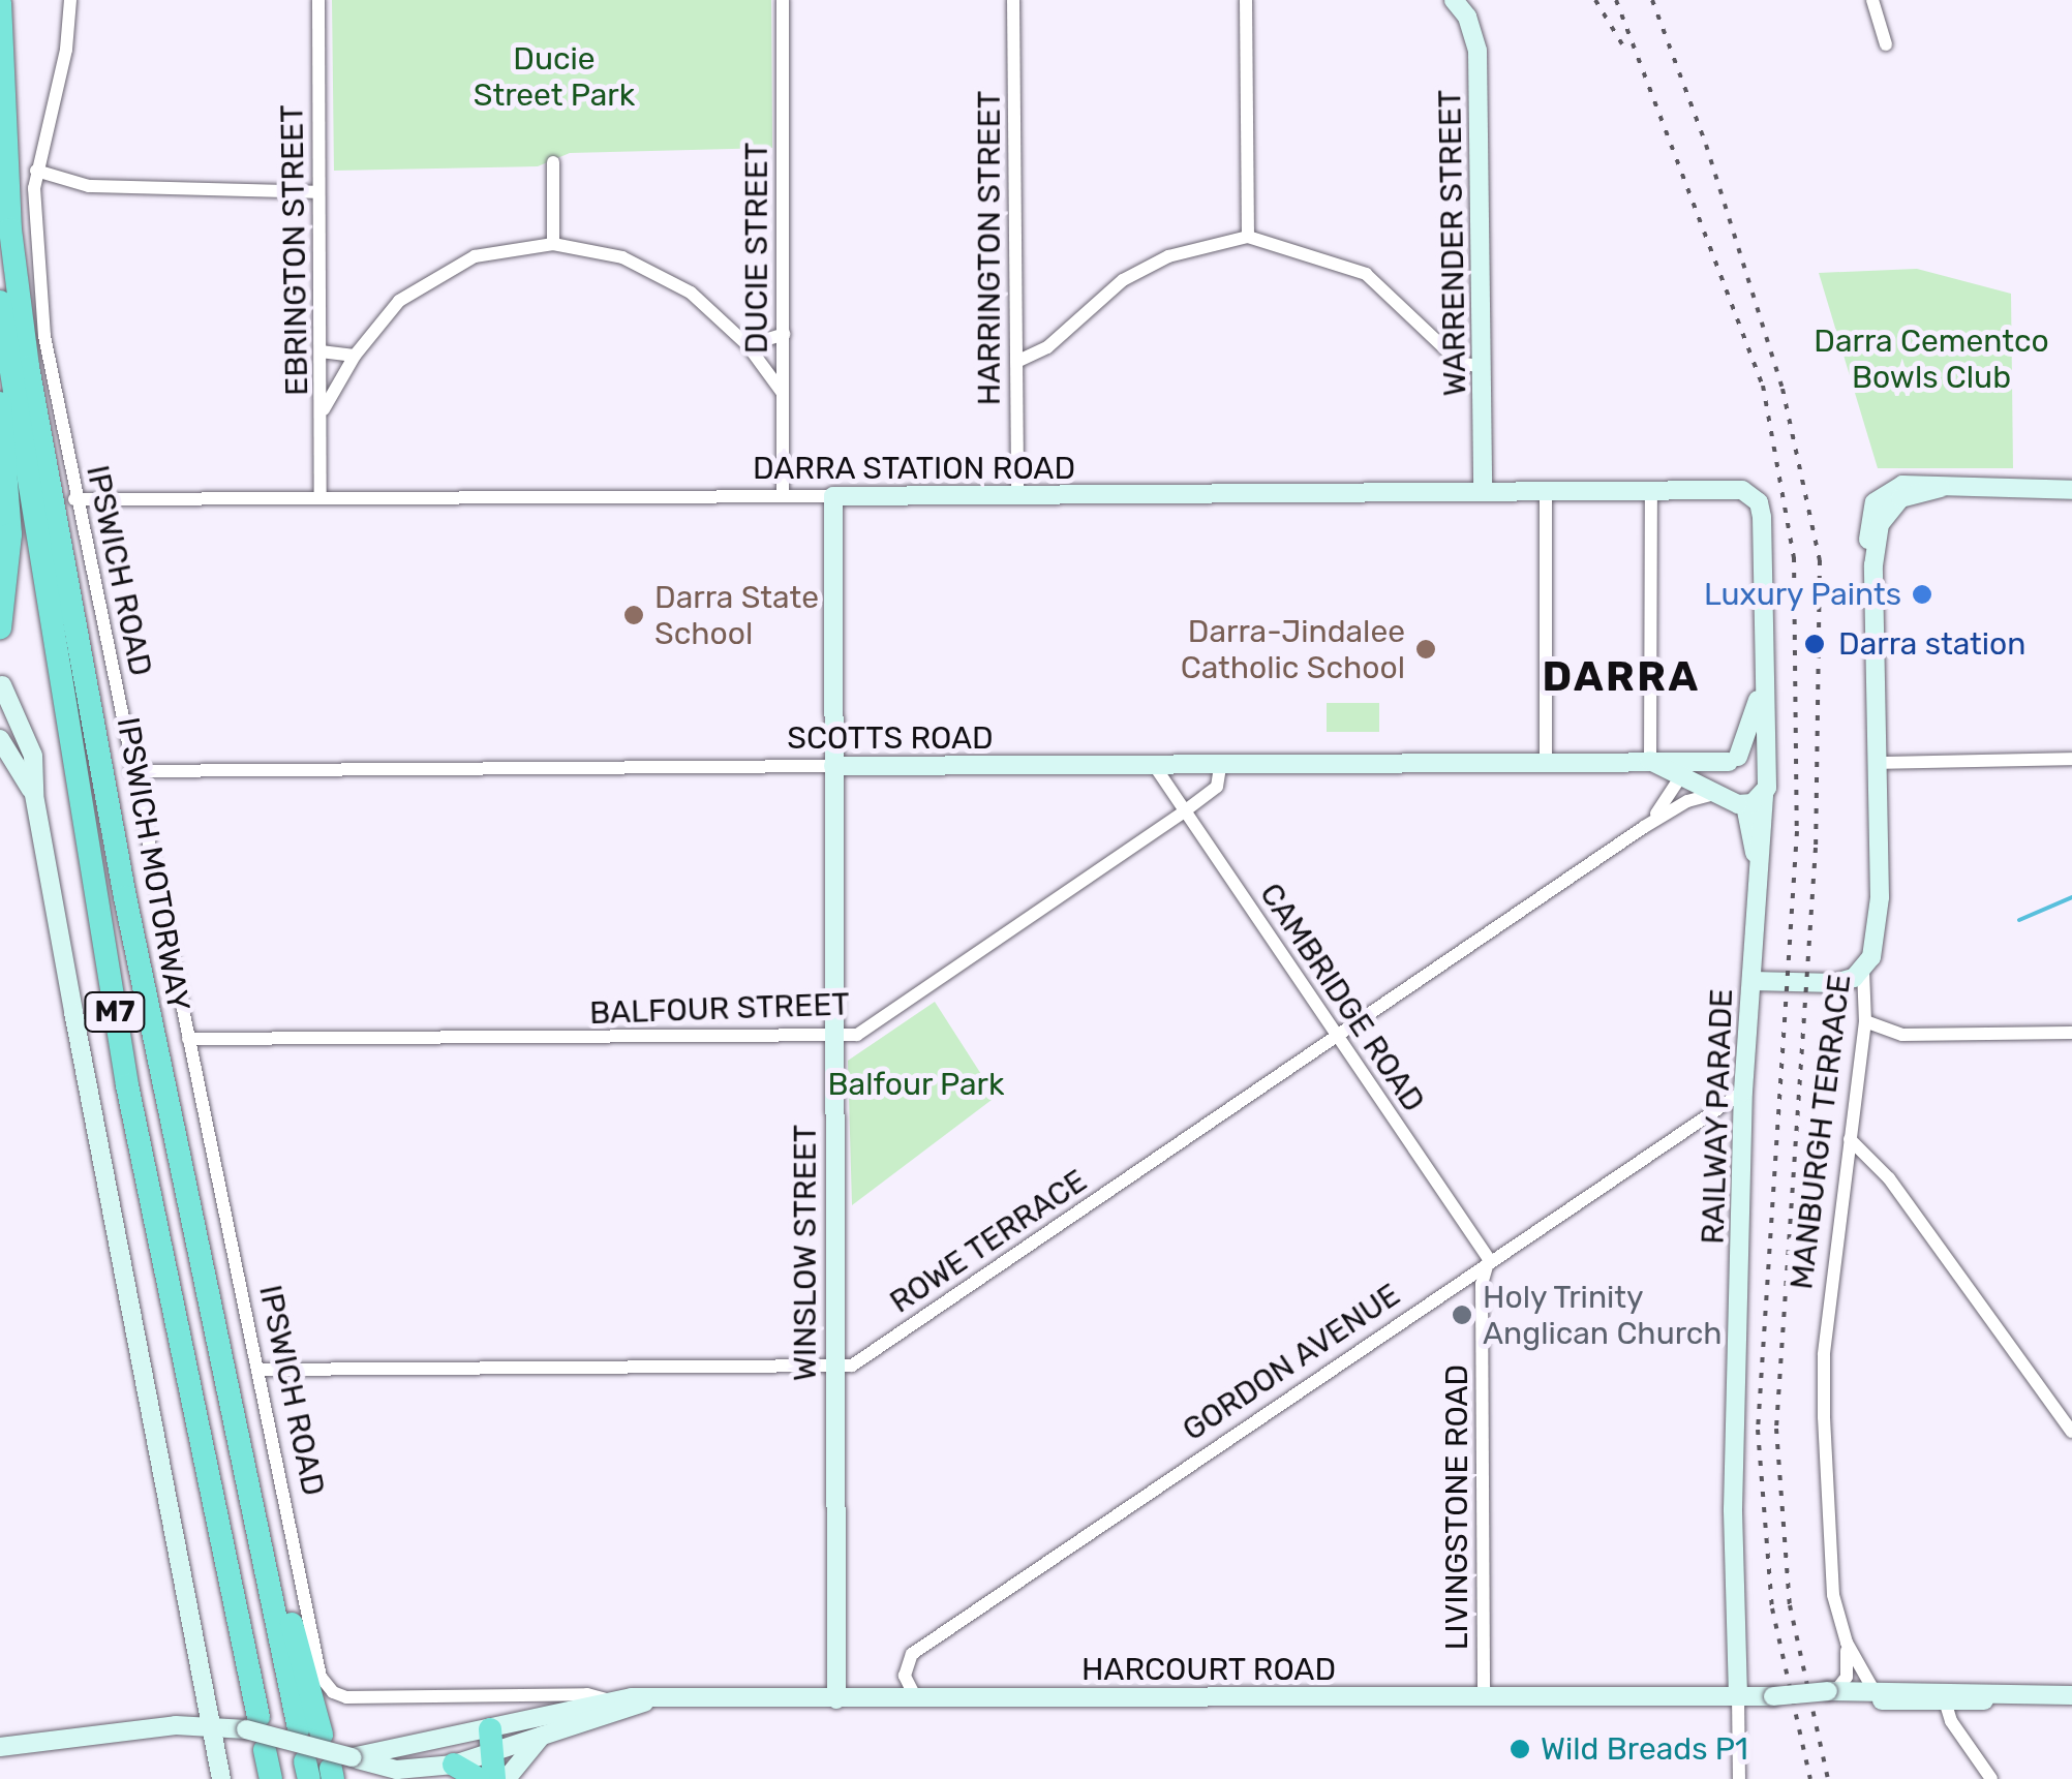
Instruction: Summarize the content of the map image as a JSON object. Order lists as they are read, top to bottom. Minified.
{"streets":{"highway":["IPSWICH MOTORWAY","M7"],"street":["WARRENDER STREET","DUCIE STREET","HARRINGTON STREET","EBRINGTON STREET","DARRA STATION ROAD","IPSWICH ROAD","SCOTTS ROAD","CAMBRIDGE ROAD","BALFOUR STREET","RAILWAY PARADE","MANBURGH TERRACE","ROWE TERRACE","WINSLOW STREET","GORDON AVENUE","LIVINGSTONE ROAD","HARCOURT ROAD"]},"crossings":[["WARRENDER STREET","DARRA STATION ROAD"],["DUCIE STREET","DARRA STATION ROAD"],["HARRINGTON STREET","DARRA STATION ROAD"],["EBRINGTON STREET","DARRA STATION ROAD"],["DARRA STATION ROAD","IPSWICH ROAD"],["DARRA STATION ROAD","WINSLOW STREET"],["IPSWICH ROAD","SCOTTS ROAD"],["IPSWICH ROAD","BALFOUR STREET"],["IPSWICH ROAD","ROWE TERRACE"],["IPSWICH ROAD","HARCOURT ROAD"],["SCOTTS ROAD","CAMBRIDGE ROAD"],["SCOTTS ROAD","BALFOUR STREET"],["SCOTTS ROAD","RAILWAY PARADE"],["SCOTTS ROAD","ROWE TERRACE"],["SCOTTS ROAD","WINSLOW STREET"],["IPSWICH MOTORWAY","HARCOURT ROAD"],["CAMBRIDGE ROAD","BALFOUR STREET"],["CAMBRIDGE ROAD","ROWE TERRACE"],["CAMBRIDGE ROAD","GORDON AVENUE"],["CAMBRIDGE ROAD","LIVINGSTONE ROAD"],["BALFOUR STREET","WINSLOW STREET"],["RAILWAY PARADE","ROWE TERRACE"],["RAILWAY PARADE","GORDON AVENUE"],["RAILWAY PARADE","HARCOURT ROAD"],["MANBURGH TERRACE","HARCOURT ROAD"],["ROWE TERRACE","WINSLOW STREET"],["WINSLOW STREET","HARCOURT ROAD"],["GORDON AVENUE","LIVINGSTONE ROAD"],["GORDON AVENUE","HARCOURT ROAD"],["LIVINGSTONE ROAD","HARCOURT ROAD"]],"districts":["DARRA"],"parks":["Ducie Street Park","Darra Cementco Bowls Club","Balfour Park"],"places":["Luxury Paints","Darra State School","Darra station","Darra-Jindalee Catholic School","Holy Trinity Anglican Church","Wild Breads P1"]}
